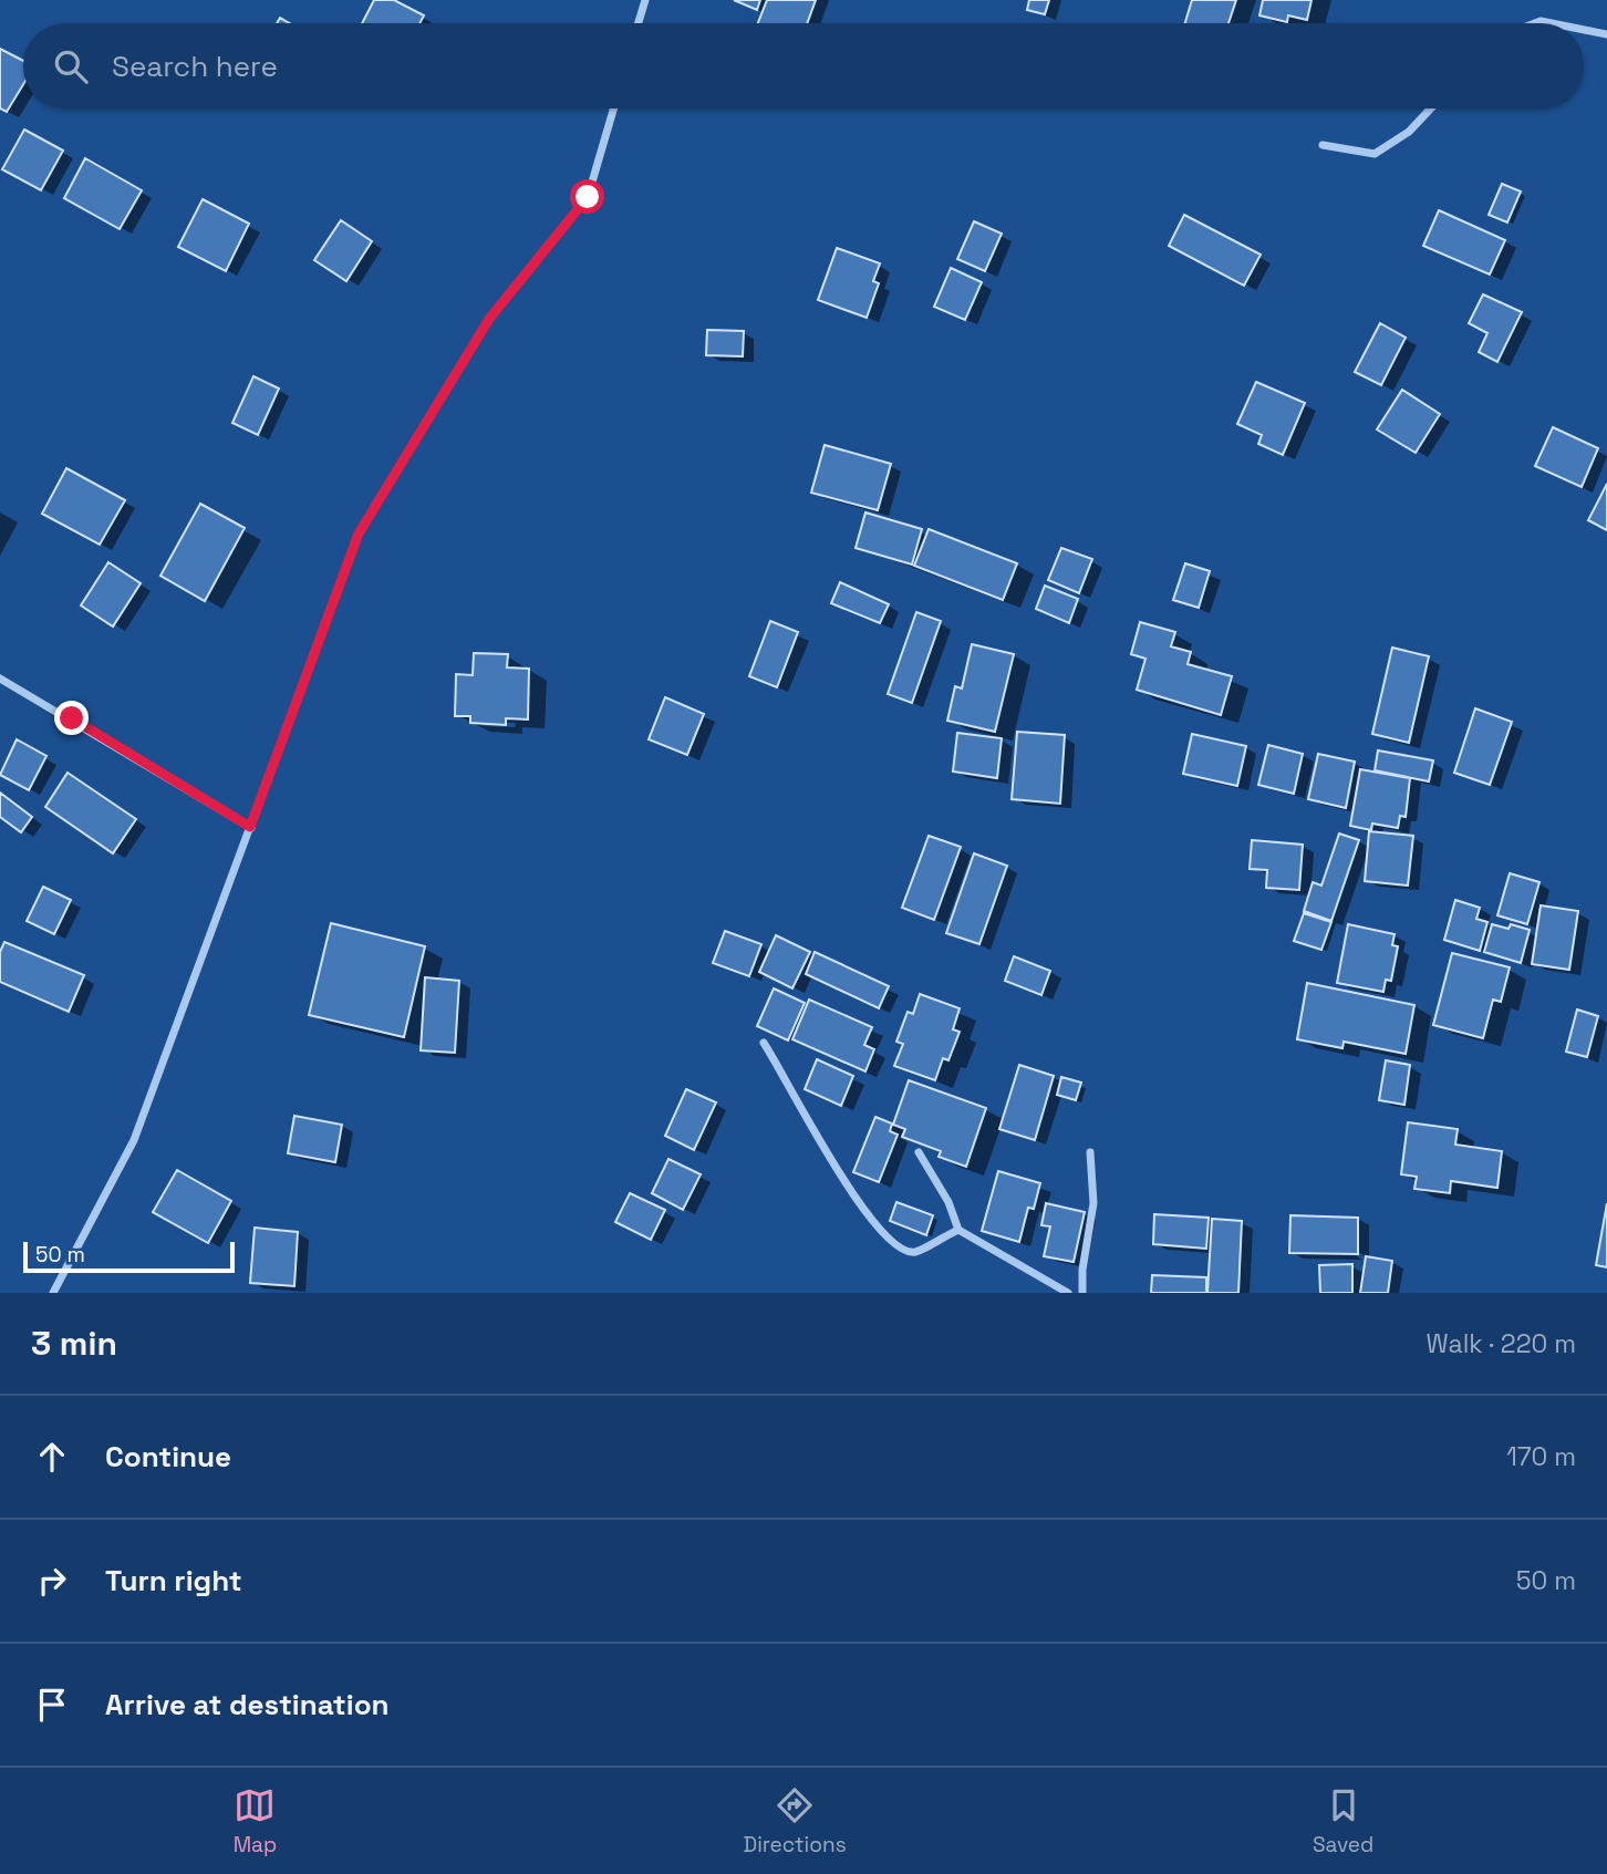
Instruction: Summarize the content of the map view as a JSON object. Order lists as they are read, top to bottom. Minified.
{"scale_bar":"50 m","page":{"search":"Search here","scale":"50 m","heading":["3 min","Walk · 220 m"],"list":[["Continue","170 m"],["Turn right","50 m"],"Arrive at destination"],"nav":["Map","Directions","Saved"]}}
